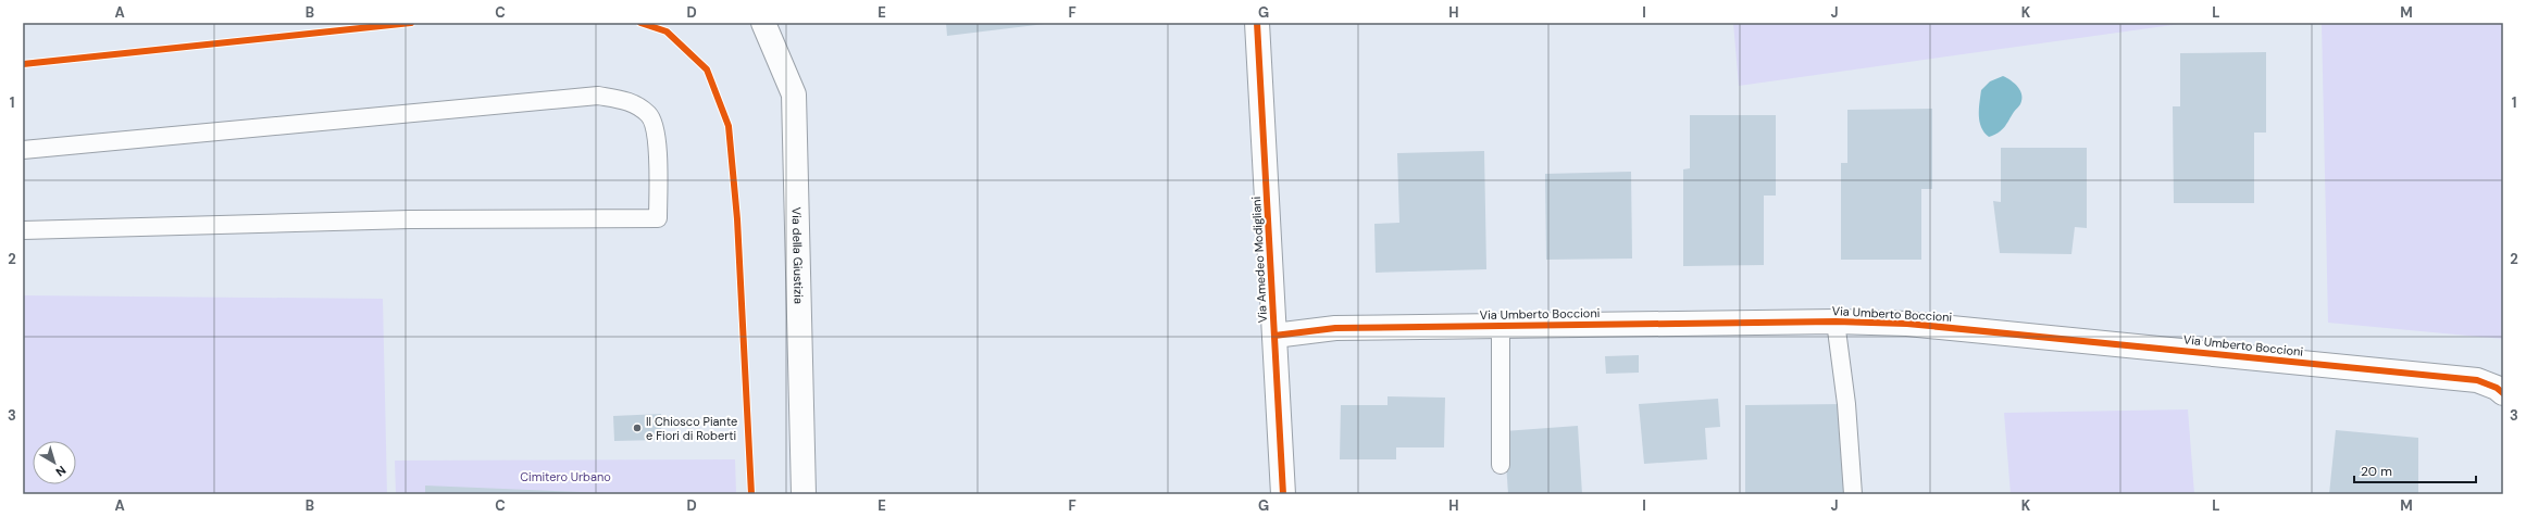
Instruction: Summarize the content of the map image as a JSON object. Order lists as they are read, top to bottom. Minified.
{"streets":{"street":["Via della Giustizia","Via Amedeo Modigliani","Via Umberto Boccioni"]},"crossings":[["Via Amedeo Modigliani","Via Umberto Boccioni"]],"parks":["Cimitero Urbano"],"places":["Il Chiosco Piante e Fiori di Roberti"],"scale_bar":"20 m","north":"bottom right","grid":{"columns":["A","B","C","D","E","F","G","H","I","J","K","L","M"],"rows":["1","2","3"]}}
